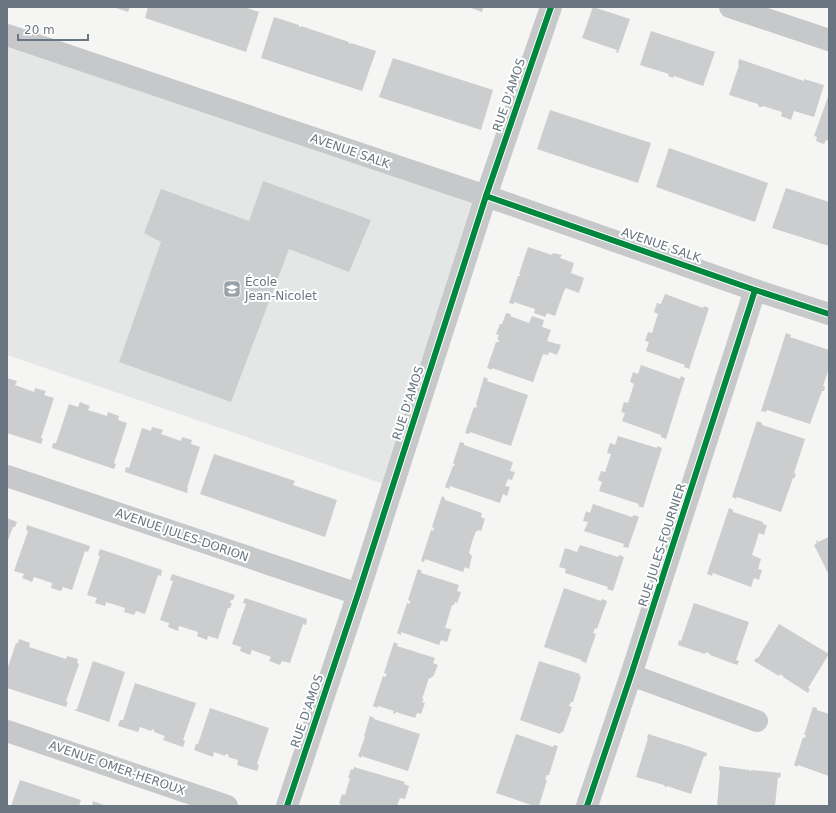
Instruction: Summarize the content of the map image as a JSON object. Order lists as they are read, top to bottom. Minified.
{"streets":{"street":["RUE D'AMOS","AVENUE SALK","AVENUE JULES-DORION","RUE JULES-FOURNIER","AVENUE OMER-HEROUX"]},"crossings":[["RUE D'AMOS","AVENUE SALK"],["RUE D'AMOS","AVENUE JULES-DORION"],["AVENUE SALK","RUE JULES-FOURNIER"]],"places":{"school or university":["École Jean-Nicolet"]},"scale_bar":"20 m"}
